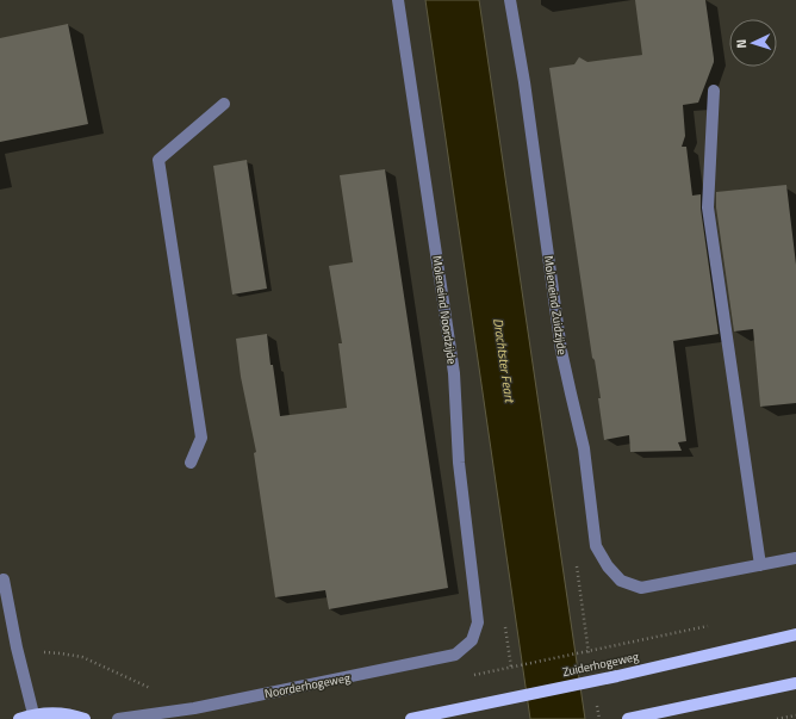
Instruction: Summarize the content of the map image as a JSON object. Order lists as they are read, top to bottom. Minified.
{"streets":{"main road":["Zuiderhogeweg"],"street":["Moleneind Zuidzijde","Moleneind Noordzijde","Noorderhogeweg"]},"crossings":[["Moleneind Noordzijde","Noorderhogeweg"]],"water":["Drachtster Feart"],"north":"left"}
